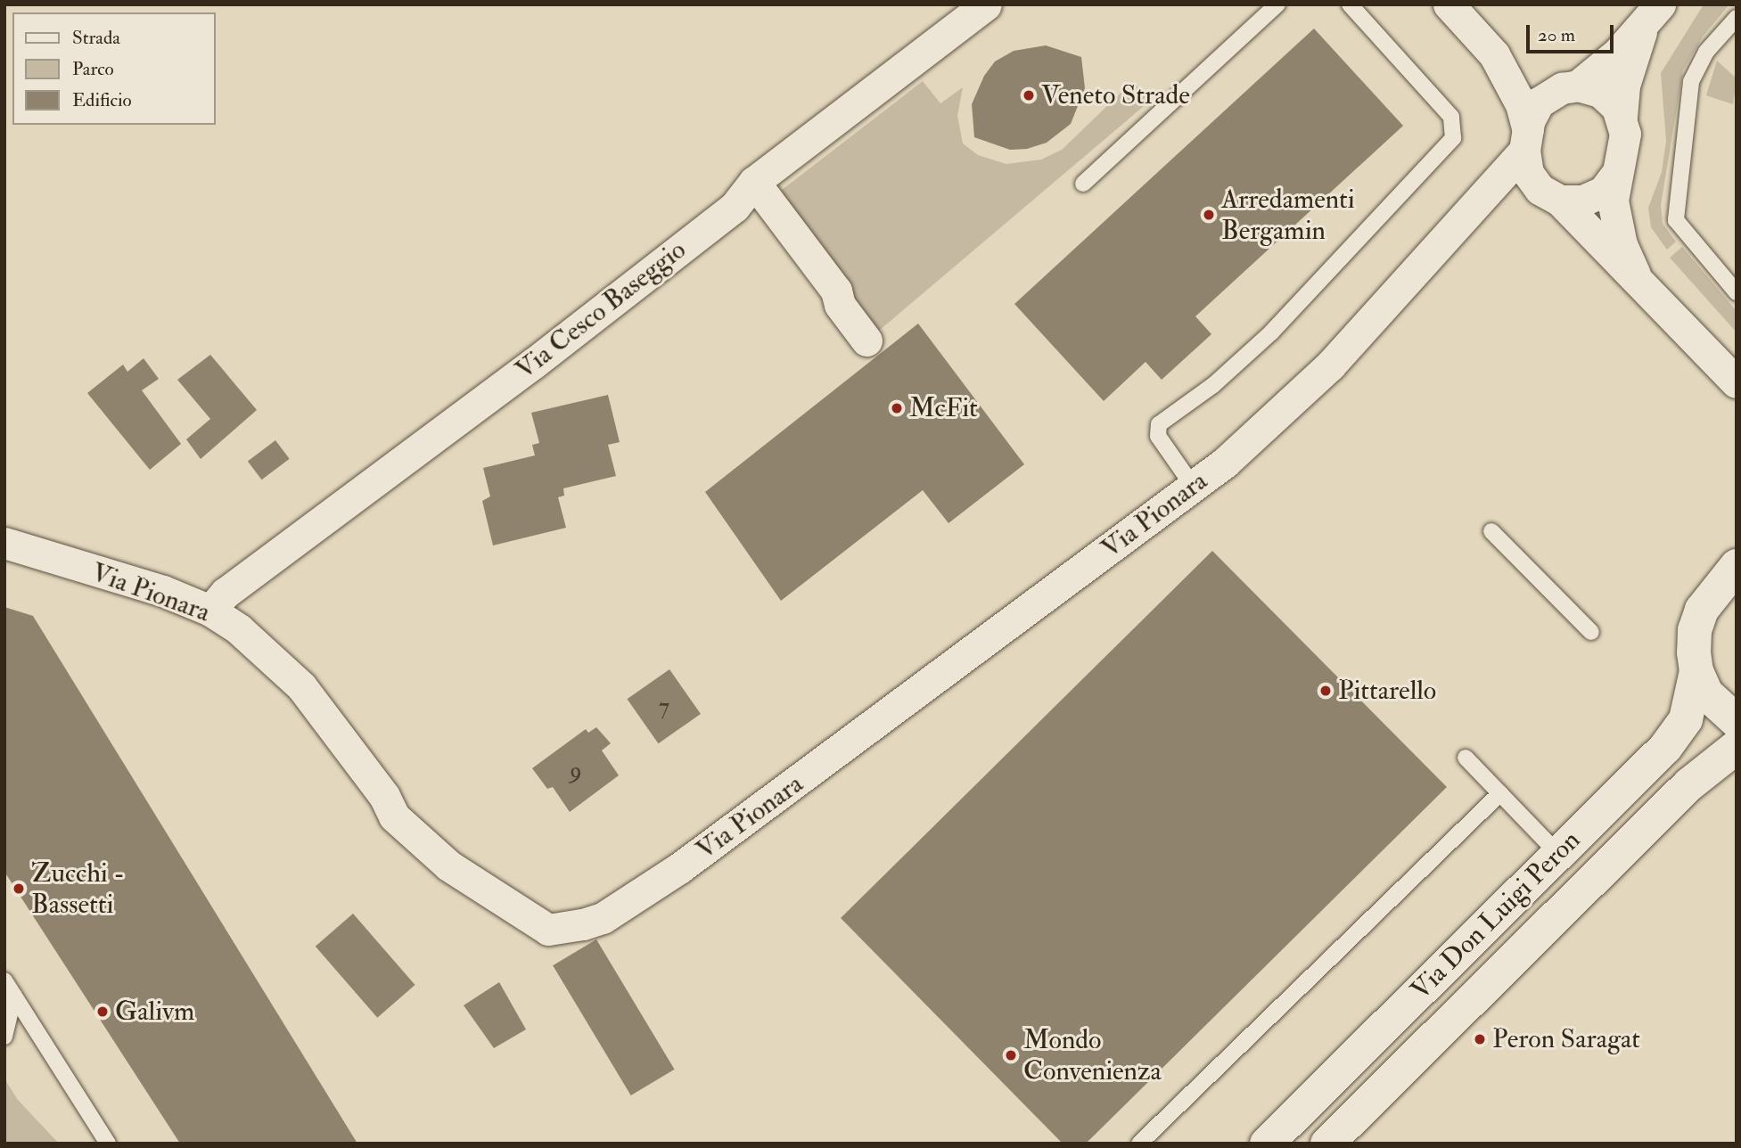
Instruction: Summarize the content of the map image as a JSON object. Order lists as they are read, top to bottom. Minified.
{"streets":{"street":["Via Cesco Baseggio","Via Pionara","Via Don Luigi Peron"]},"crossings":[["Via Cesco Baseggio","Via Pionara"]],"places":["Veneto Strade","Arredamenti Bergamin","McFit","Pittarello","Zucchi - Bassetti","Galivm","Peron Saragat","Mondo Convenienza"],"house_numbers":["7","9"],"legend":["Strada","Parco","Edificio"],"scale_bar":"20 m"}
